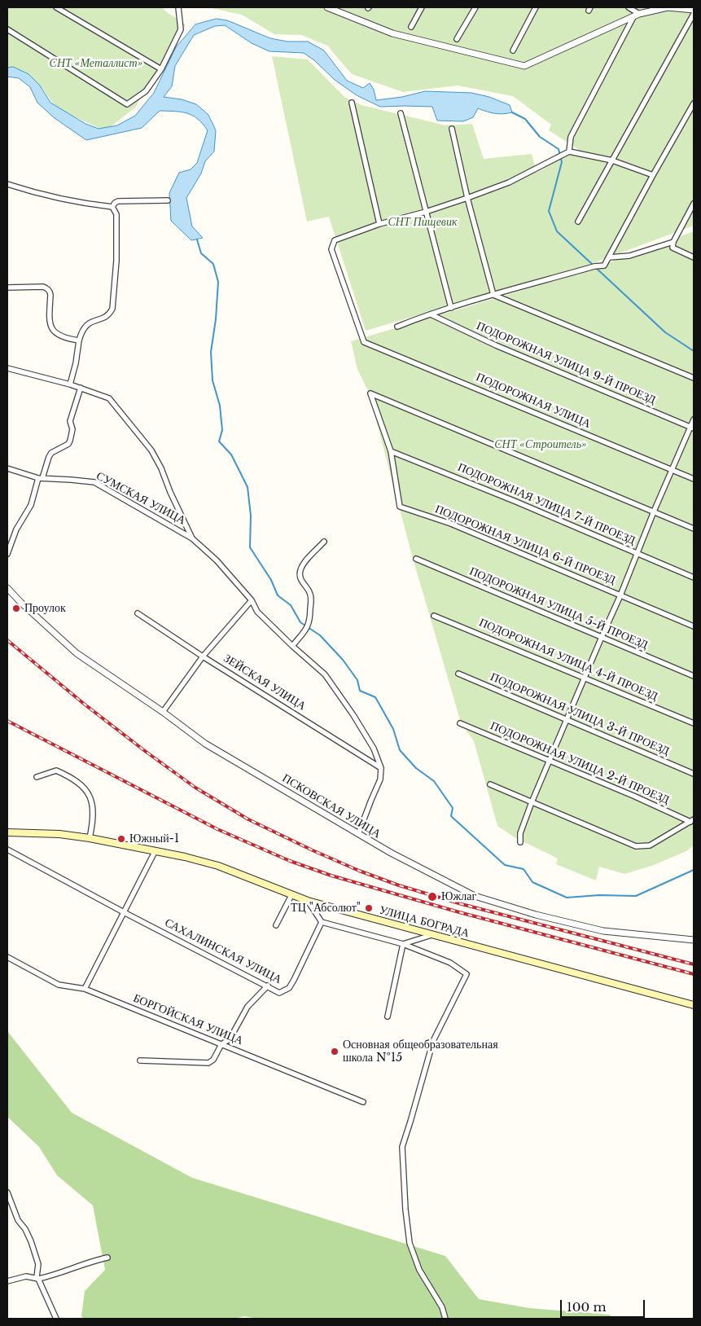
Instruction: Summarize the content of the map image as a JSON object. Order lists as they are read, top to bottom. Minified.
{"streets":{"main road":["УЛИЦА БОГРАДА"],"street":["ПОДОРОЖНАЯ УЛИЦА 9-Й ПРОЕЗД","ПОДОРОЖНАЯ УЛИЦА","СУМСКАЯ УЛИЦА","ПОДОРОЖНАЯ УЛИЦА 7-Й ПРОЕЗД","ПОДОРОЖНАЯ УЛИЦА 6-Й ПРОЕЗД","ПОДОРОЖНАЯ УЛИЦА 5-Й ПРОЕЗД","ПОДОРОЖНАЯ УЛИЦА 4-Й ПРОЕЗД","ЗЕЙСКАЯ УЛИЦА","ПОДОРОЖНАЯ УЛИЦА 3-Й ПРОЕЗД","ПОДОРОЖНАЯ УЛИЦА 2-Й ПРОЕЗД","ПСКОВСКАЯ УЛИЦА","САХАЛИНСКАЯ УЛИЦА","БОРГОЙСКАЯ УЛИЦА"]},"crossings":[["ПОДОРОЖНАЯ УЛИЦА 7-Й ПРОЕЗД","ПОДОРОЖНАЯ УЛИЦА 6-Й ПРОЕЗД"]],"parks":["СНТ «Металлист»","СНТ Пищевик","СНТ «Строитель»"],"places":["Проулок","Южный-1","Южлаг","ТЦ \"Абсолют\"","Основная общеобразовательная школа №15"],"scale_bar":"100 m"}
